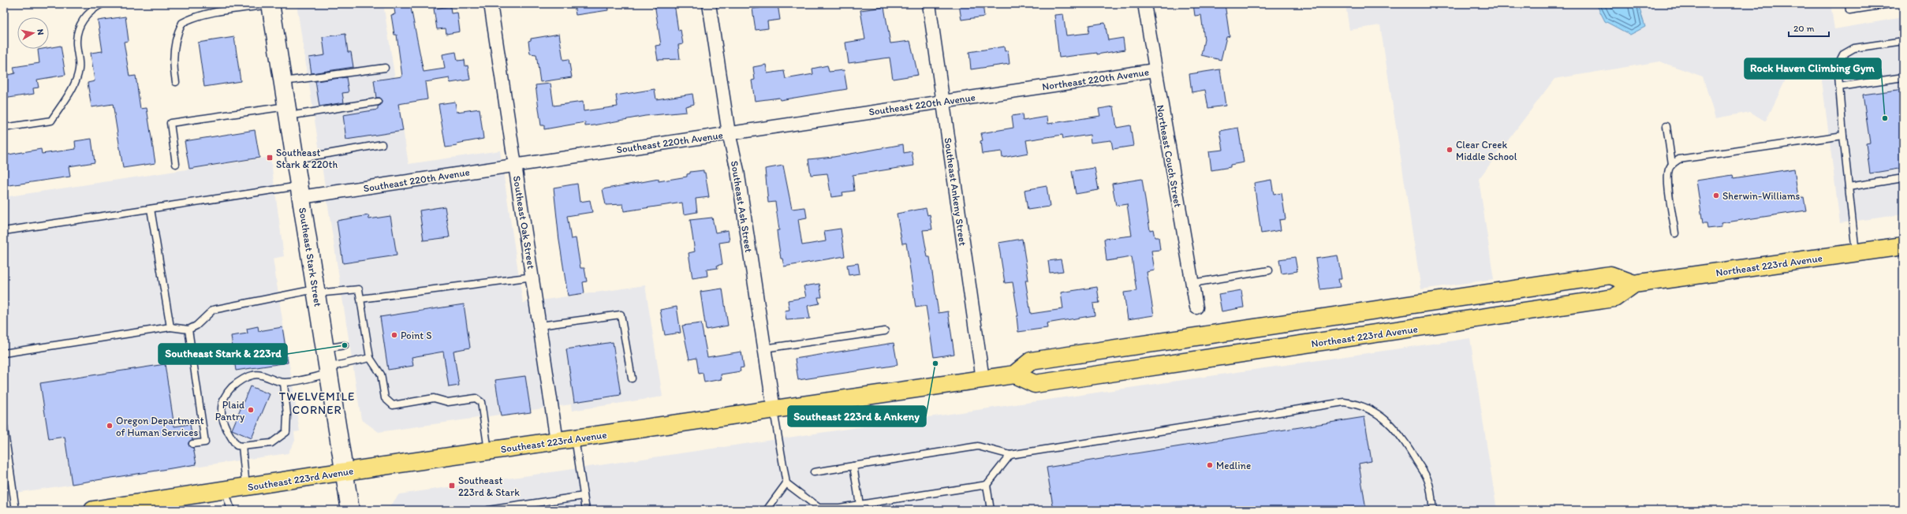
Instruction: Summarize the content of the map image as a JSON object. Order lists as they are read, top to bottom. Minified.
{"streets":{"main road":["Southeast Stark Street","Northeast 223rd Avenue","Southeast 223rd Avenue"],"street":["Northeast 220th Avenue","Southeast 220th Avenue","Northeast Couch Street","Southeast Ankeny Street","Southeast Ash Street","Southeast Oak Street"]},"crossings":[["Northeast 220th Avenue","Southeast 220th Avenue"],["Northeast 220th Avenue","Northeast Couch Street"],["Southeast 220th Avenue","Southeast Ankeny Street"],["Southeast 220th Avenue","Southeast Ash Street"],["Southeast 220th Avenue","Southeast Oak Street"],["Southeast 220th Avenue","Southeast Stark Street"],["Southeast Ankeny Street","Southeast 223rd Avenue"],["Southeast Ash Street","Southeast 223rd Avenue"],["Southeast Oak Street","Southeast 223rd Avenue"],["Southeast Stark Street","Southeast 223rd Avenue"],["Northeast 223rd Avenue","Southeast 223rd Avenue"]],"districts":["TWELVEMILE CORNER"],"places":{"other":["Rock Haven Climbing Gym","Clear Creek Middle School","Sherwin-Williams","Point S","Southeast Stark & 223rd","Southeast 223rd & Ankeny","Plaid Pantry","Oregon Department of Human Services","Medline"],"transit":["Southeast Stark & 220th","Southeast 223rd & Stark"]},"scale_bar":"20 m","north":"right"}
